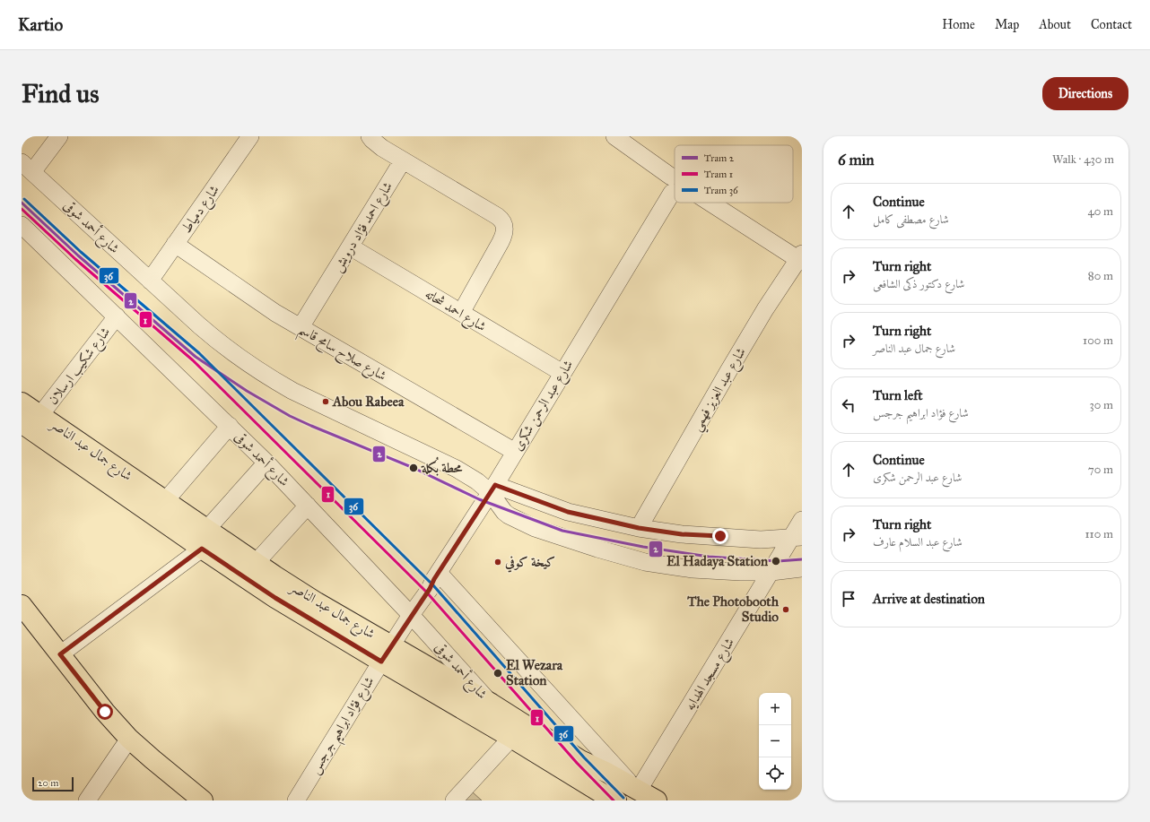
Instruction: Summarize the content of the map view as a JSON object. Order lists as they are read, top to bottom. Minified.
{"streets":{"main road":["شارع جمال عبد الناصر"],"street":["شارع دمياط","شارع أحمد شوقى","شارع احمد فؤاد درويش","شارع احمد شحاته","شارع صلاح سامح قاسم","شارع شكيب ارسلان","شارع عبد العزيز فهمي","شارع عبد الرحمن شكرى","شارع مسجد الهدايه","شارع فؤاد ابراهيم جرجس"]},"crossings":[["شارع دمياط","شارع أحمد شوقى"],["شارع دمياط","شارع صلاح سامح قاسم"],["شارع أحمد شوقى","شارع شكيب ارسلان"],["شارع أحمد شوقى","شارع عبد الرحمن شكرى"],["شارع أحمد شوقى","شارع جمال عبد الناصر"],["شارع أحمد شوقى","شارع فؤاد ابراهيم جرجس"],["شارع احمد فؤاد درويش","شارع احمد شحاته"],["شارع احمد فؤاد درويش","شارع صلاح سامح قاسم"],["شارع احمد شحاته","شارع عبد الرحمن شكرى"],["شارع صلاح سامح قاسم","شارع عبد الرحمن شكرى"],["شارع شكيب ارسلان","شارع جمال عبد الناصر"],["شارع عبد الرحمن شكرى","شارع فؤاد ابراهيم جرجس"],["شارع جمال عبد الناصر","شارع مسجد الهدايه"],["شارع جمال عبد الناصر","شارع فؤاد ابراهيم جرجس"]],"places":["Abou Rabeea","محطة بُكلة","El Hadaya Station","كيخة كوفي","The Photobooth Studio","El Wezara Station"],"lines":["tram line 36","tram line 2","tram line 1"],"legend":["Tram 2","Tram 1","Tram 36"],"scale_bar":"20 m","page":{"header":"Kartio","nav":["Home","Map","About","Contact"],"buttons":"Directions","title":"Find us","heading":["6 min","Walk · 430 m"],"list":[["Continue","شارع مصطفى كامل","40 m"],["Turn right","شارع دكتور ذكى الشافعى","80 m"],["Turn right","شارع جمال عبد الناصر","100 m"],["Turn left","شارع فؤاد ابراهيم جرجس","30 m"],["Continue","شارع عبد الرحمن شكرى","70 m"],["Turn right","شارع عبد السلام عارف","110 m"],"Arrive at destination"],"map_buttons":["+","−"],"scale":"20 m"}}
